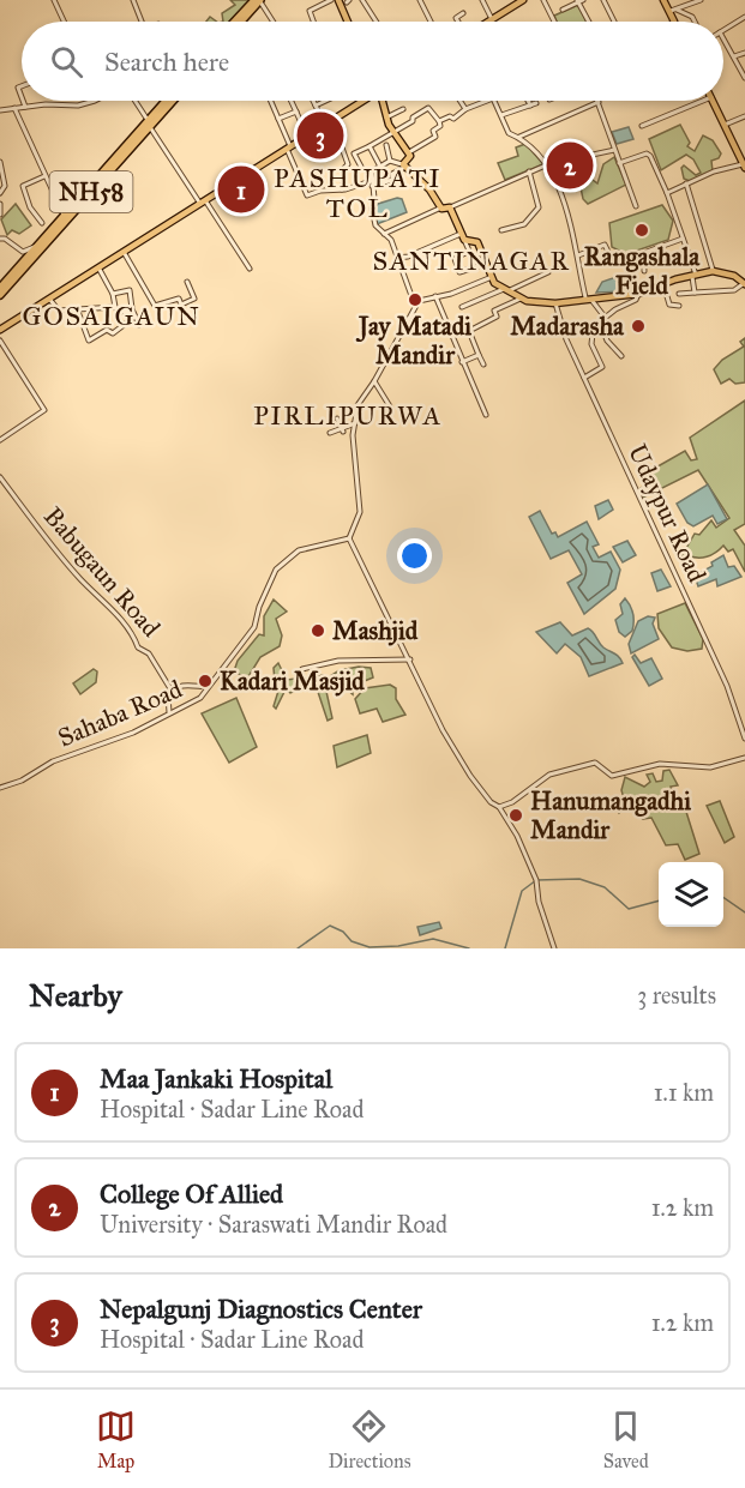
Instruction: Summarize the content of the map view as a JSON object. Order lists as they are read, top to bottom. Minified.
{"streets":{"highway":["NH58"],"street":["Udaypur Road","Babugaun Road","Sahaba Road"]},"districts":["PASHUPATI TOL","SANTINAGAR","GOSAIGAUN","PIRLIPURWA"],"places":["Rangashala Field","Jay Matadi Mandir","Madarasha","Mashjid","Kadari Masjid","Hanumangadhi Mandir"],"page":{"search":"Search here","pins":["3","2","1"],"heading":["Nearby","3 results"],"list":[{"mark":"1","name":"Maa Jankaki Hospital","note":"Hospital · Sadar Line Road","value":"1.1 km"},{"mark":"2","name":"College Of Allied","note":"University · Saraswati Mandir Road","value":"1.2 km"},{"mark":"3","name":"Nepalgunj Diagnostics Center","note":"Hospital · Sadar Line Road","value":"1.2 km"}],"nav":["Map","Directions","Saved"]}}
